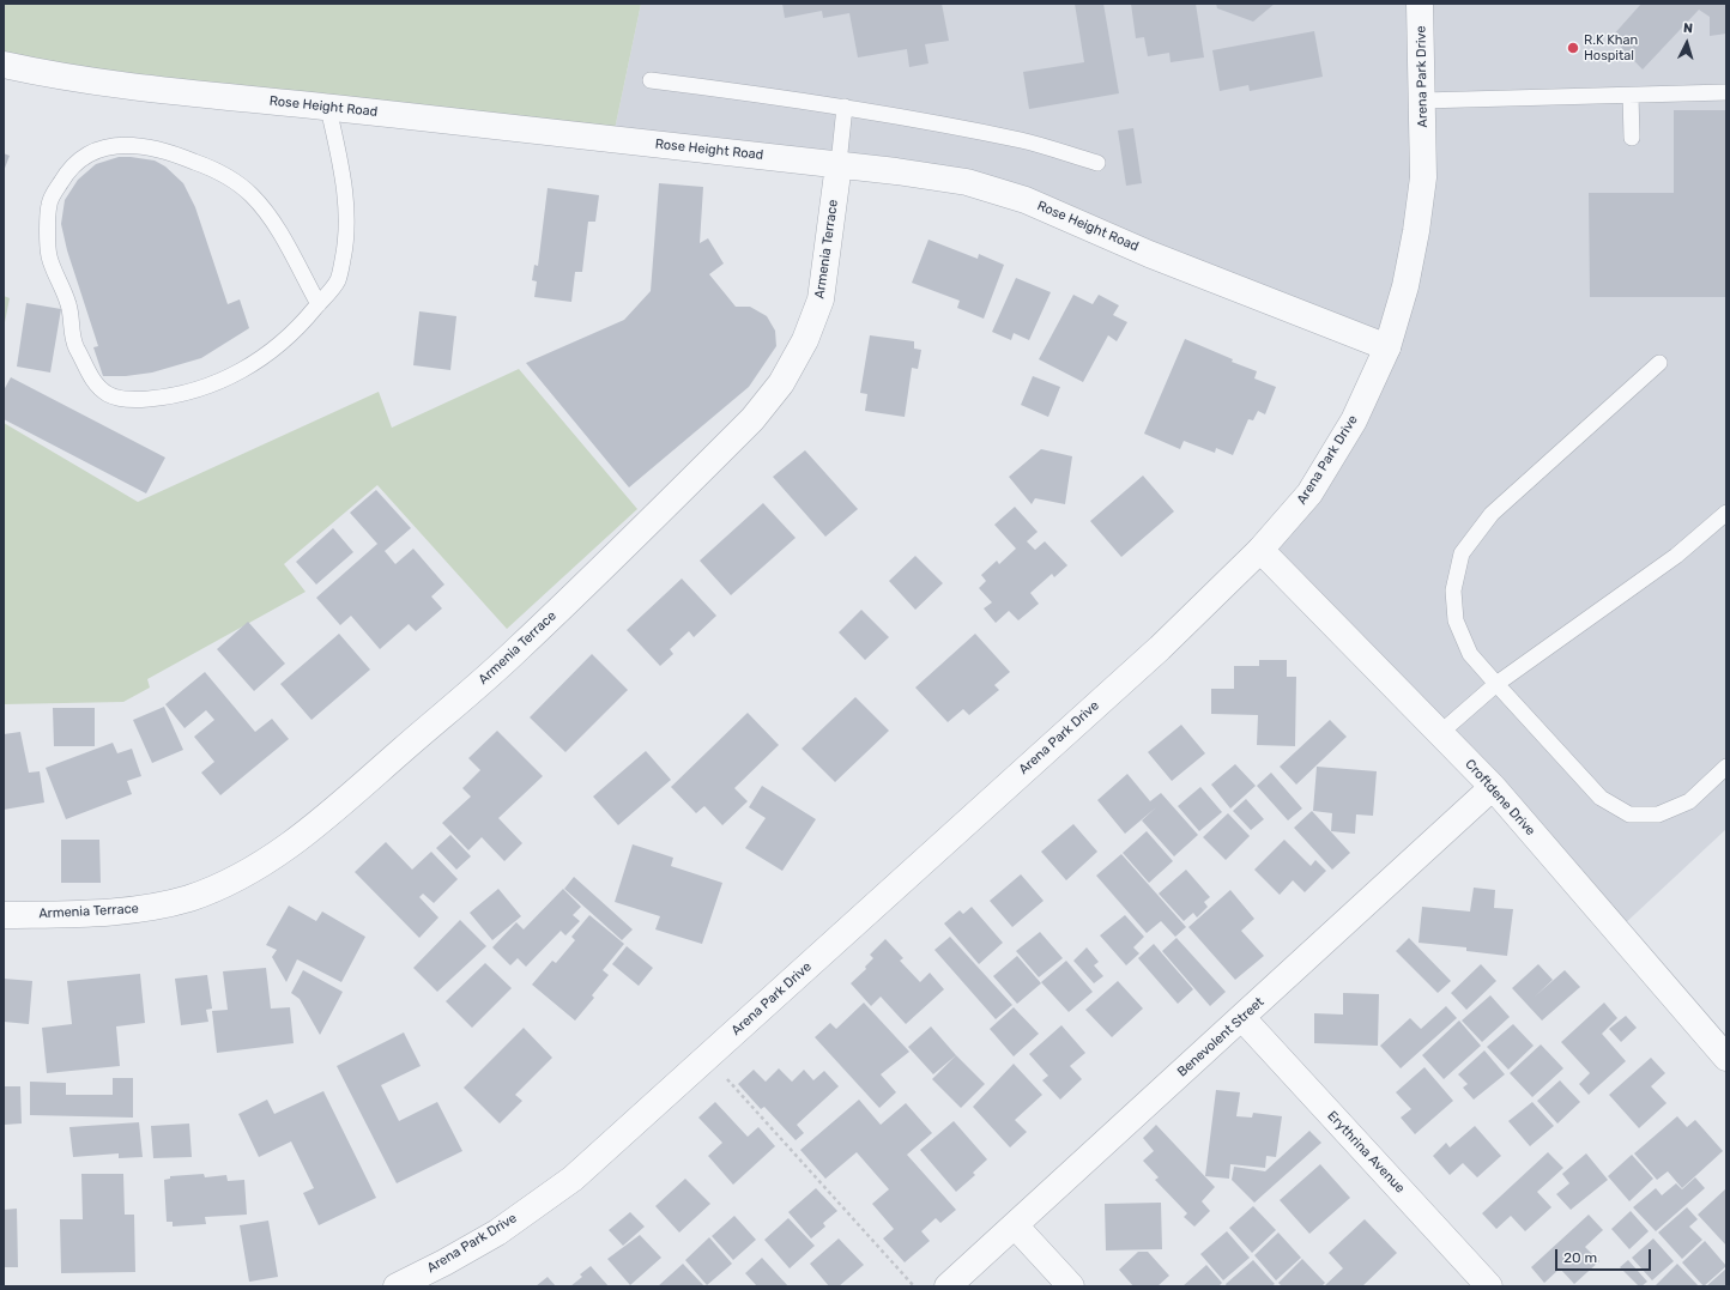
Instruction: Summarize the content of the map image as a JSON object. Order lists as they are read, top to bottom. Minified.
{"streets":{"street":["Arena Park Drive","Rose Height Road","Armenia Terrace","Croftdene Drive","Benevolent Street","Erythrina Avenue"]},"crossings":[["Arena Park Drive","Rose Height Road"],["Arena Park Drive","Croftdene Drive"],["Rose Height Road","Armenia Terrace"],["Croftdene Drive","Benevolent Street"],["Benevolent Street","Erythrina Avenue"]],"places":["R.K Khan Hospital"],"scale_bar":"20 m","north":"top"}
